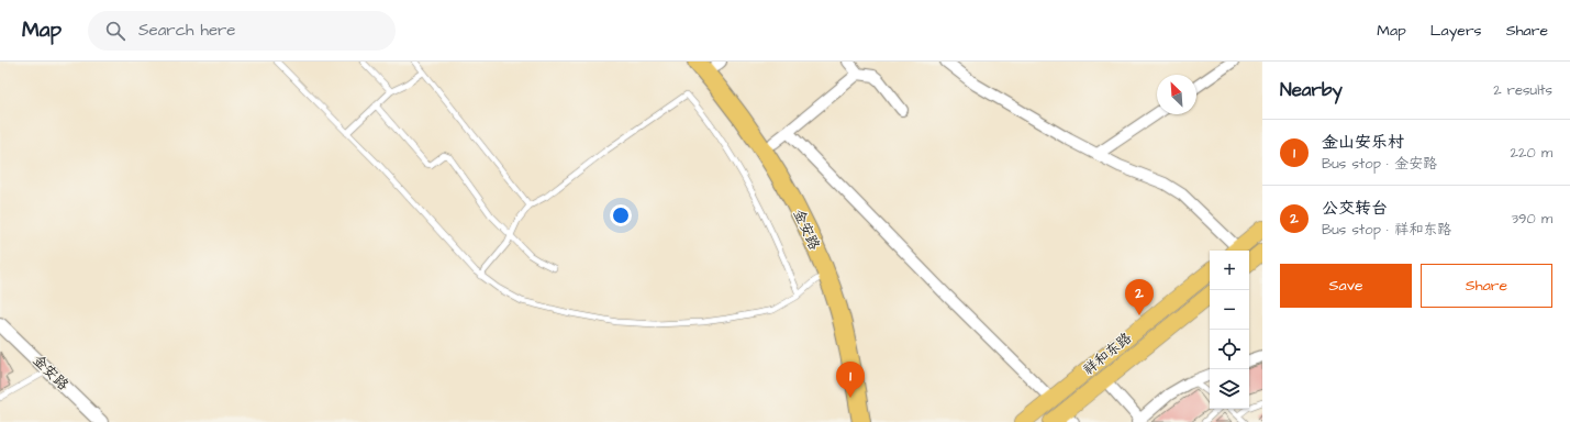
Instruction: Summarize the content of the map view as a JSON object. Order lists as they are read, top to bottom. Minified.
{"streets":{"highway":["金安路"],"main road":["祥和东路"]},"north":"top left","page":{"header":"Map","search":"Search here","nav":["Map","Layers","Share"],"heading":["Nearby","2 results"],"list":[{"mark":"1","name":"金山安乐村","note":"Bus stop · 金安路","value":"220 m"},{"mark":"2","name":"公交转台","note":"Bus stop · 祥和东路","value":"390 m"}],"map_buttons":["+","−"],"buttons":["Save","Share"],"pins":["2","1"]}}
